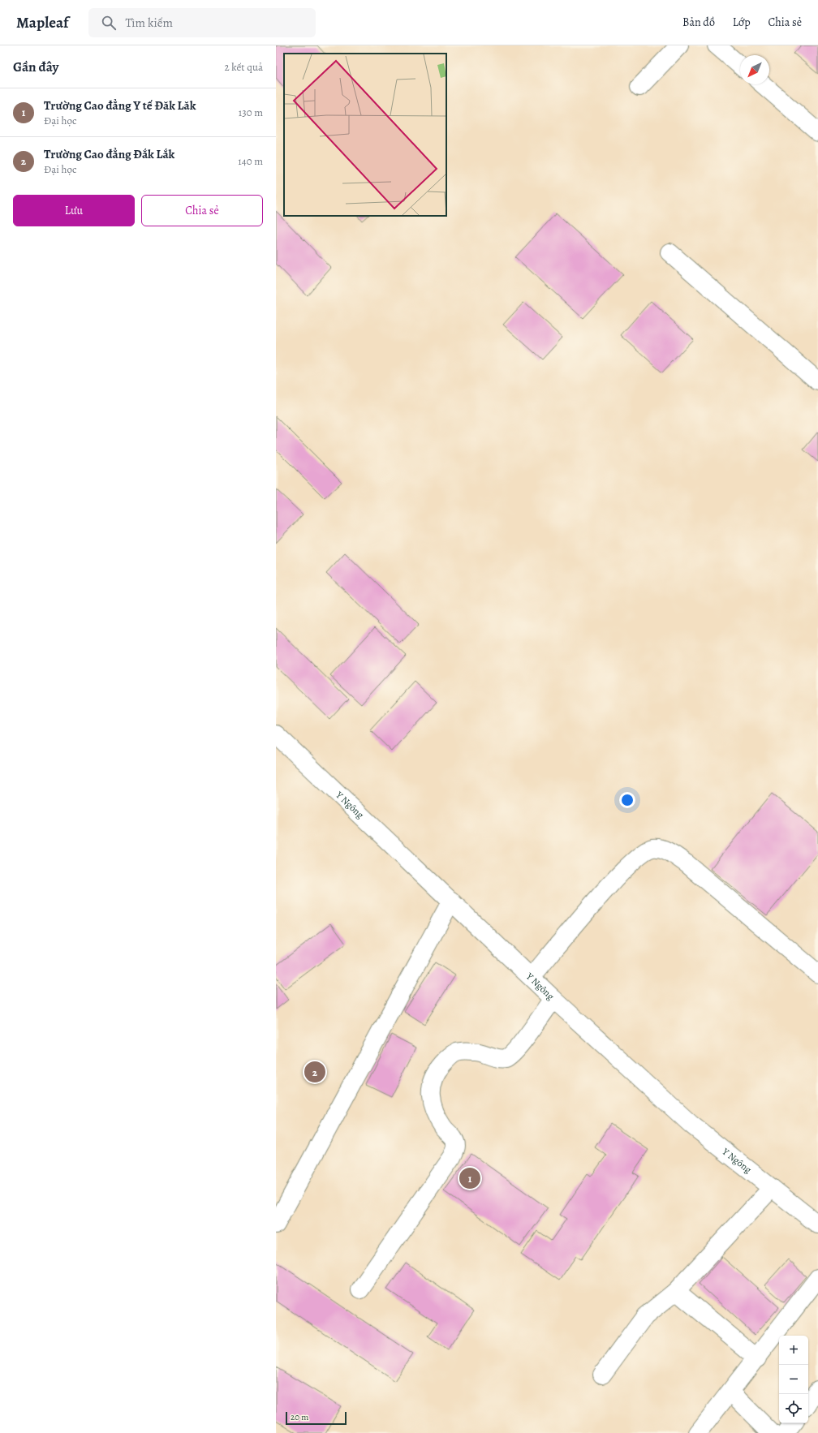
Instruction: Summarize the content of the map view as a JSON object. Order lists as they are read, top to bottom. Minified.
{"streets":{"street":["Y Ngông"]},"scale_bar":"20 m","north":"bottom left","page":{"header":"Mapleaf","search":"Tìm kiếm","nav":["Bản đồ","Lớp","Chia sẻ"],"heading":["Gần đây","2 kết quả"],"list":[{"mark":"1","name":"Trường Cao đẳng Y tế Đăk Lăk","note":"Đại học","value":"130 m"},{"mark":"2","name":"Trường Cao đẳng Đắk Lắk","note":"Đại học","value":"140 m"}],"buttons":["Lưu","Chia sẻ"],"pins":["2","1"],"map_buttons":["+","−"],"scale":"20 m"}}
